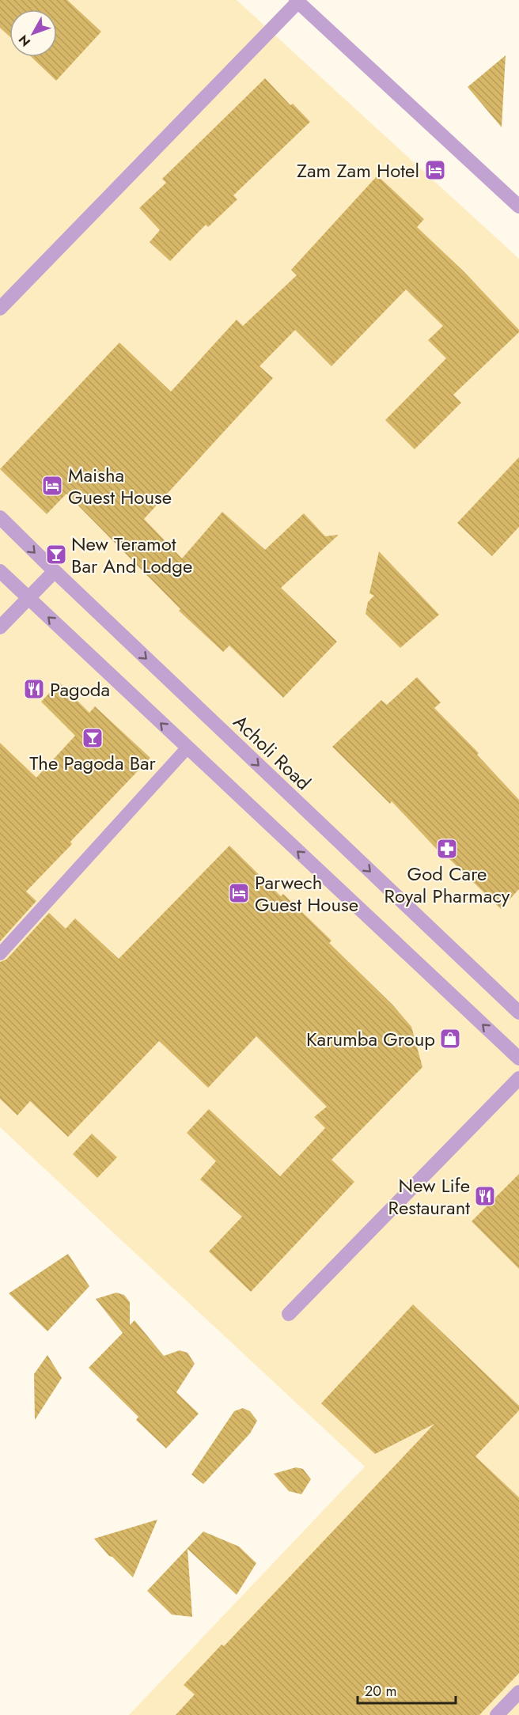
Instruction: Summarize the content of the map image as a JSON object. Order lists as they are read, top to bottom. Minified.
{"streets":{"street":["Acholi Road"]},"places":{"hotel":["Zam Zam Hotel","Maisha Guest House","Parwech Guest House"],"bar":["New Teramot Bar And Lodge","The Pagoda Bar"],"restaurant":["Pagoda","New Life Restaurant"],"pharmacy":["God Care Royal Pharmacy"],"shop":["Karumba Group"]},"scale_bar":"20 m","north":"bottom left"}
